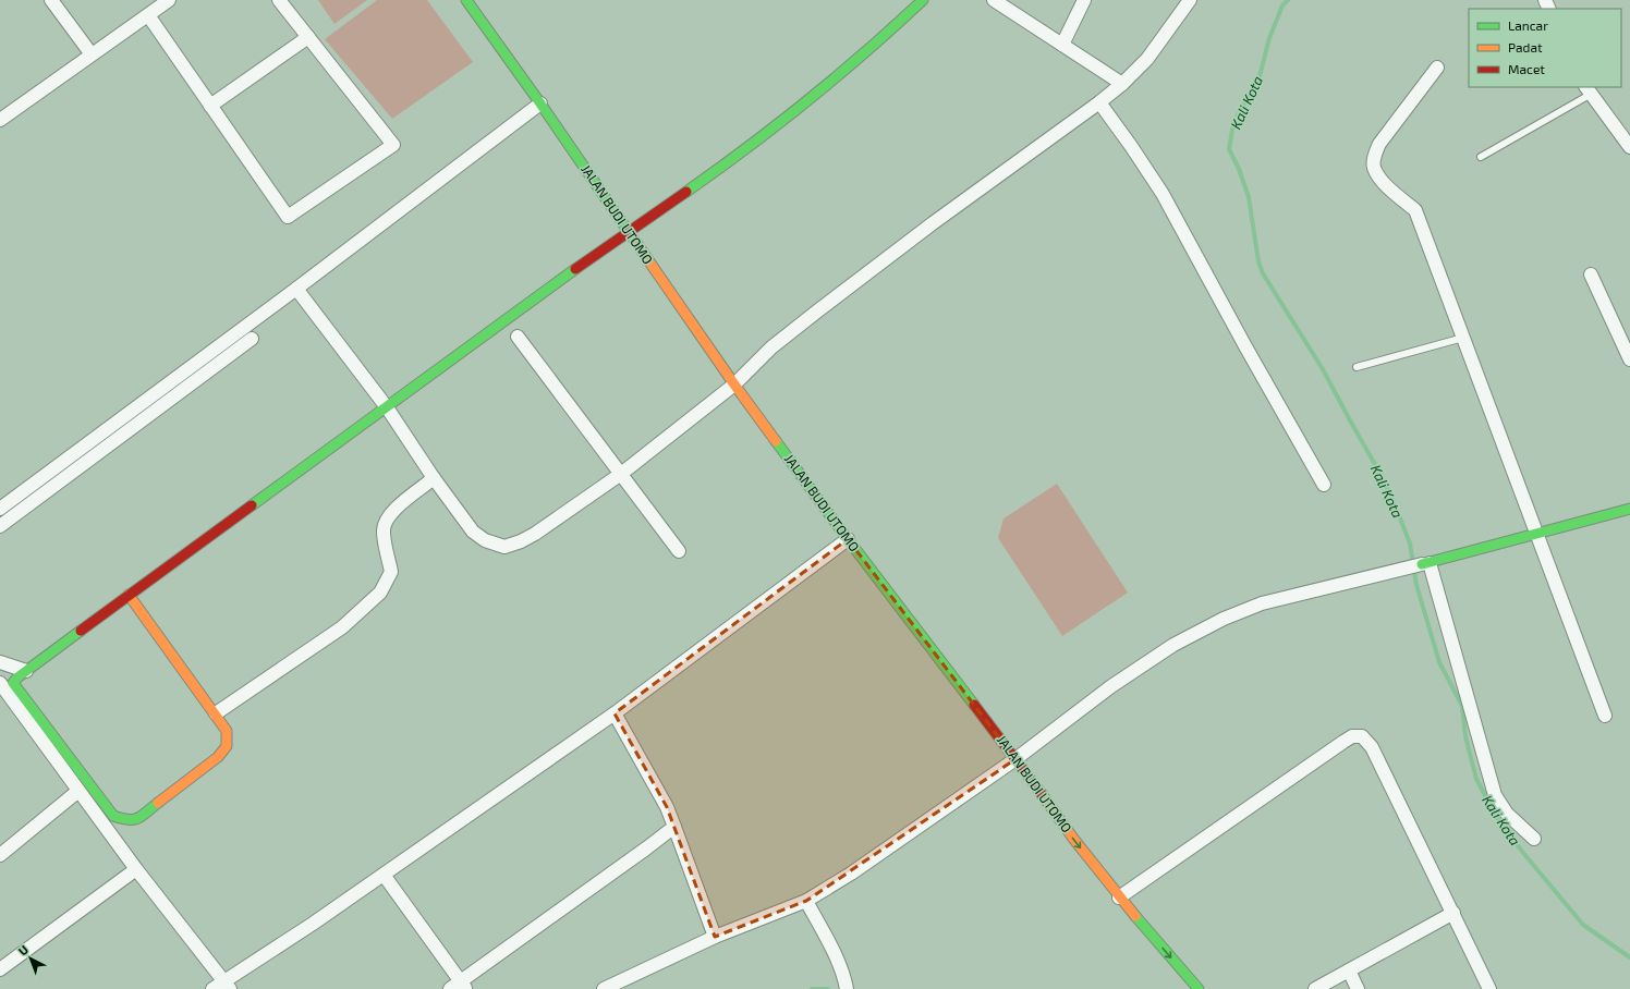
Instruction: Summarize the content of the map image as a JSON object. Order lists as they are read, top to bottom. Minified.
{"streets":{"street":["JALAN BUDI UTOMO"]},"water":["Kali Kota"],"legend":["Lancar","Padat","Macet"],"north":"top left"}
